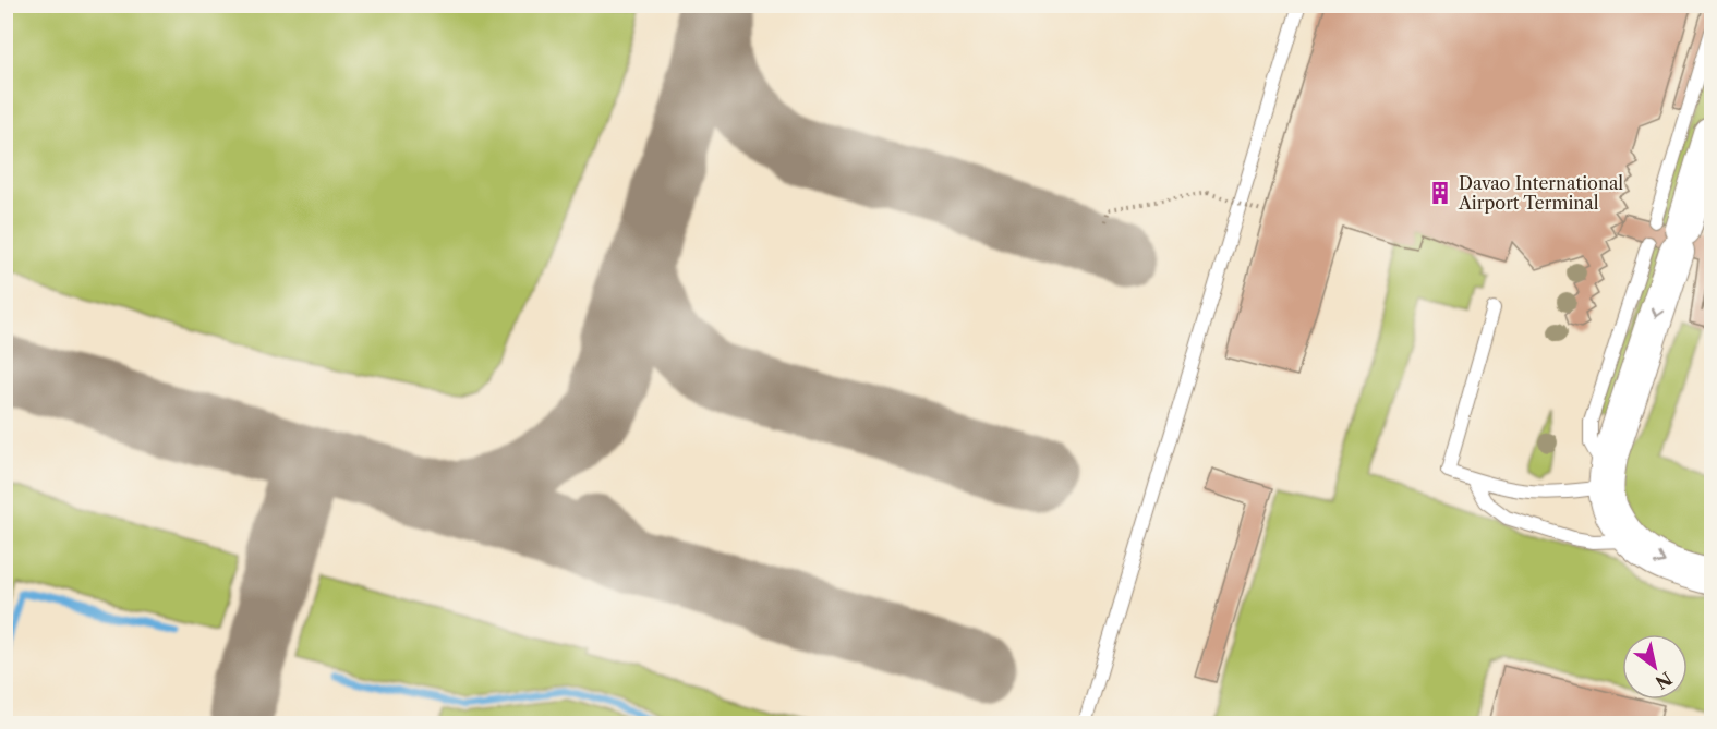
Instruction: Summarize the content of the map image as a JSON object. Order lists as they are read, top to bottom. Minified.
{"places":{"building":["Davao International Airport Terminal"]},"north":"bottom right"}
